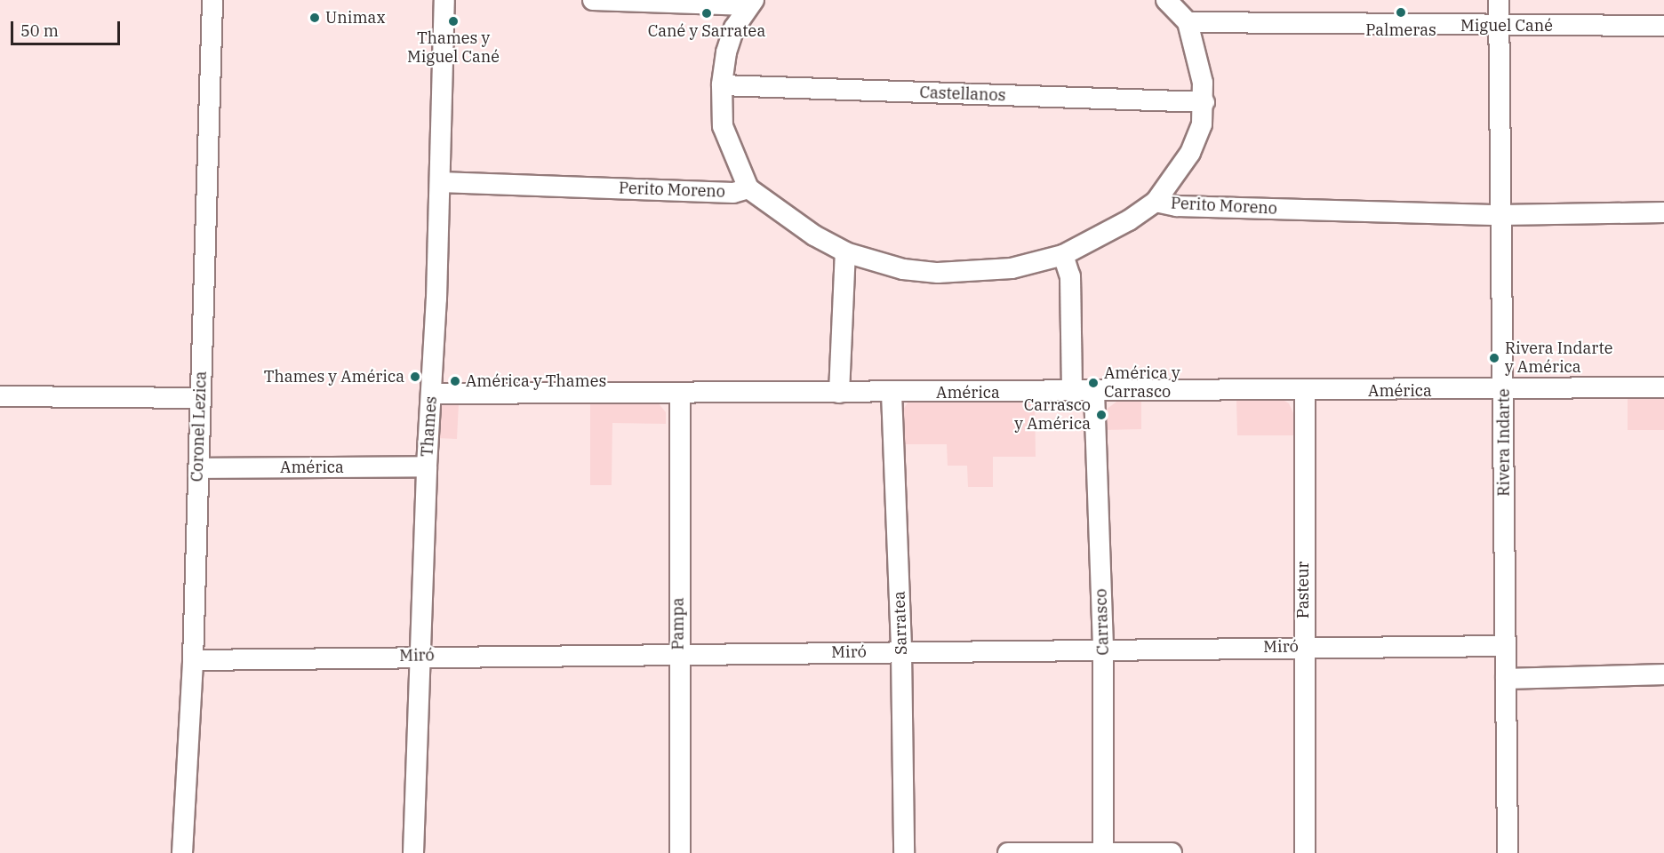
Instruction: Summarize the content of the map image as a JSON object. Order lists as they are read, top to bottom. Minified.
{"streets":{"street":["Miguel Cané","Castellanos","Perito Moreno","América","Coronel Lezica","Thames","Rivera Indarte","Pasteur","Carrasco","Sarratea","Pampa","Miró"]},"crossings":[["Miguel Cané","Rivera Indarte"],["Perito Moreno","Thames"],["Perito Moreno","Rivera Indarte"],["América","Coronel Lezica"],["América","Thames"],["América","Rivera Indarte"],["América","Pasteur"],["América","Carrasco"],["América","Sarratea"],["América","Pampa"],["Coronel Lezica","Miró"],["Thames","Miró"],["Rivera Indarte","Miró"],["Pasteur","Miró"],["Carrasco","Miró"],["Sarratea","Miró"],["Pampa","Miró"]],"places":["Palmeras","Cané y Sarratea","Unimax","Thames y Miguel Cané","Rivera Indarte y América","Thames y América","América y Thames","América y Carrasco","Carrasco y América"],"scale_bar":"50 m"}
